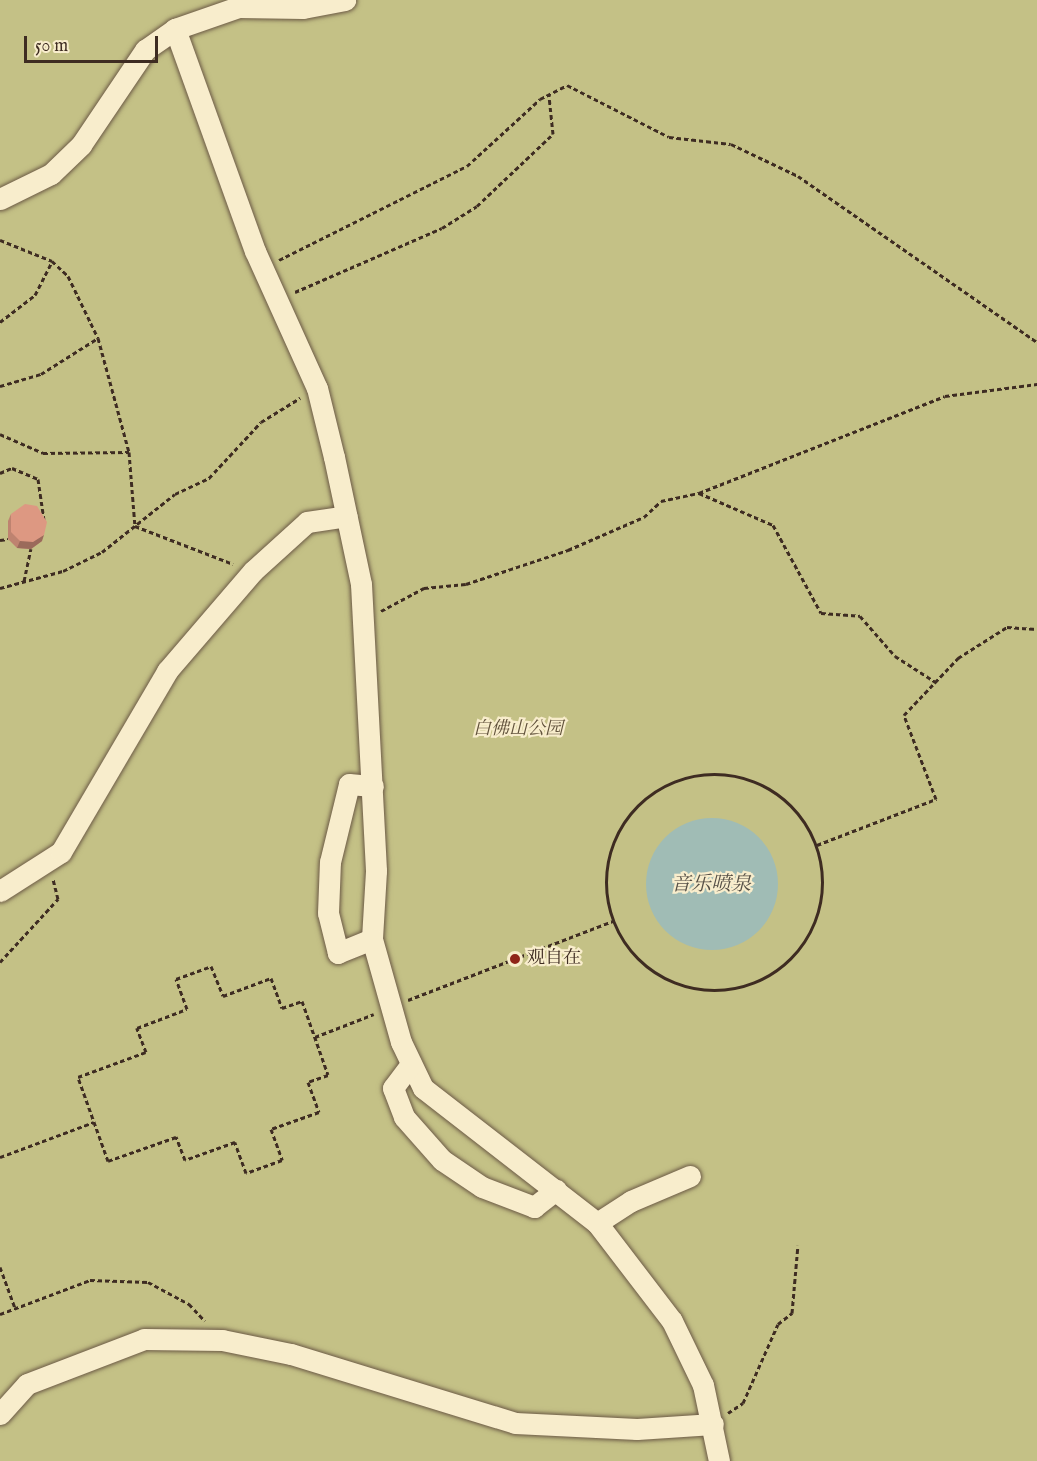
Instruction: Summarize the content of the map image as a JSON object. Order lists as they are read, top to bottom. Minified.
{"water":["音乐喷泉"],"parks":["白佛山公园"],"places":["观自在"],"scale_bar":"50 m"}
